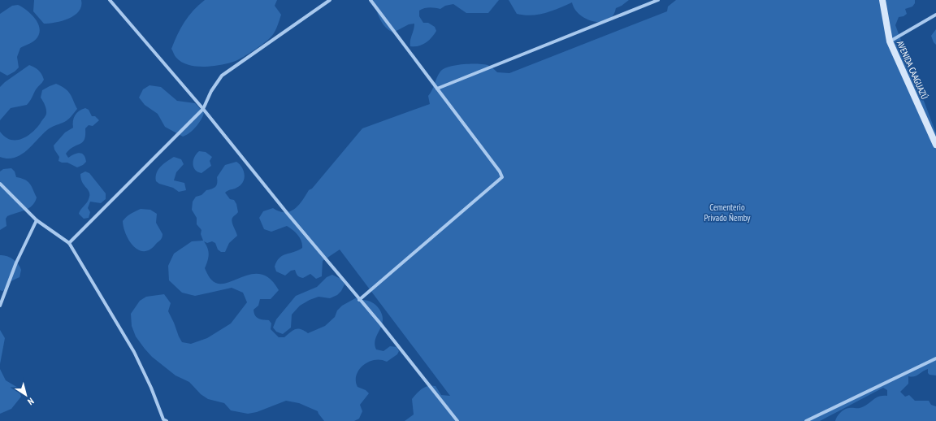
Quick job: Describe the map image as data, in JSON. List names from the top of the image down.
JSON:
{
  "streets": {
    "street": ["AVENIDA CAAGUAZÚ"]
  },
  "parks": ["Cementerio Privado Ñemby"],
  "north": "bottom right"
}
